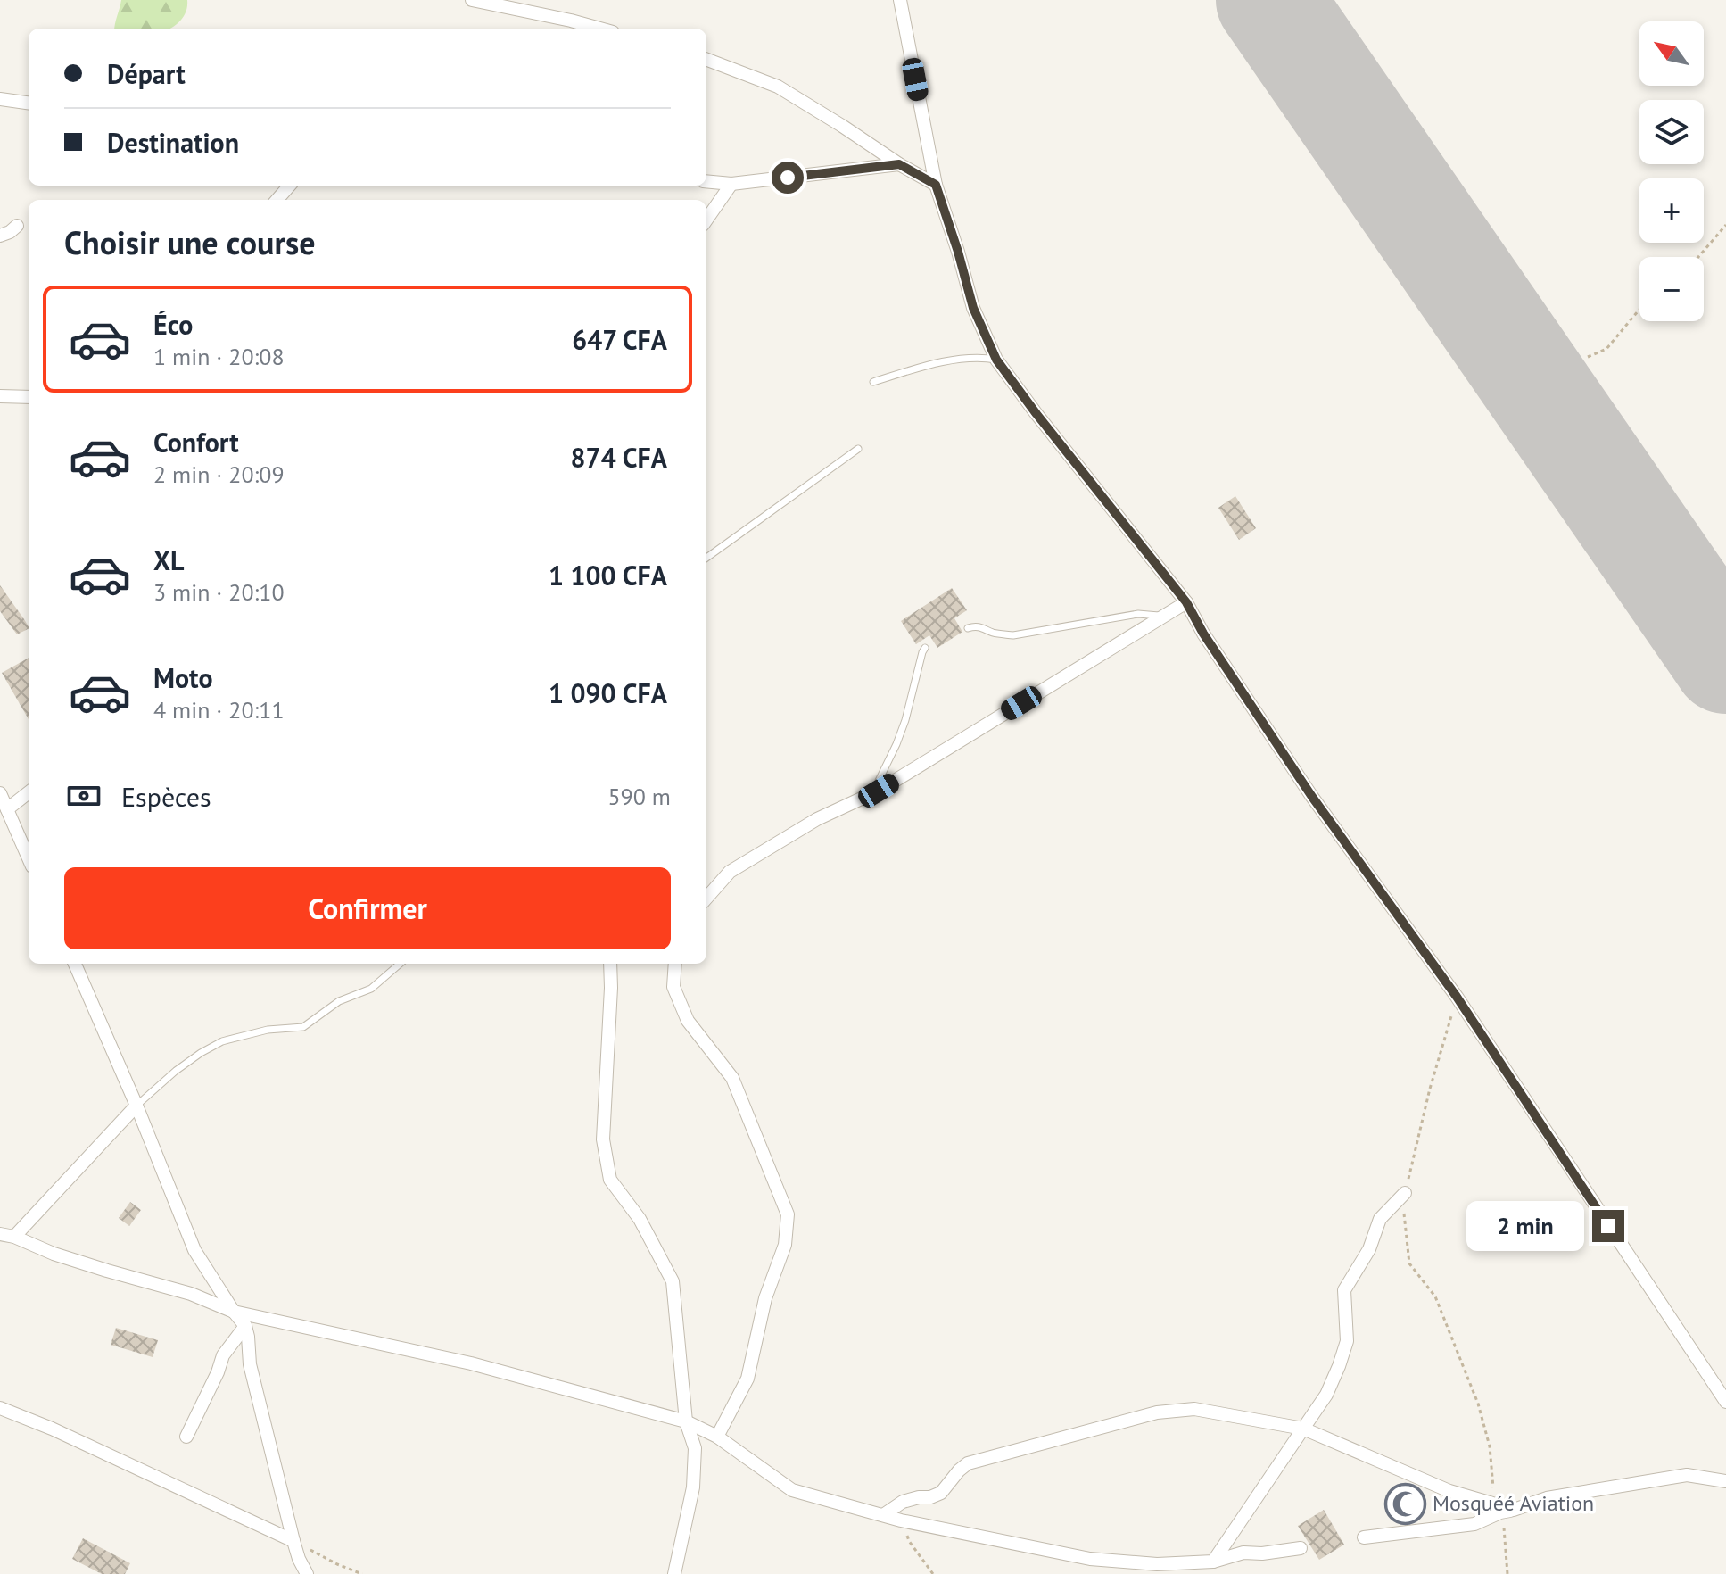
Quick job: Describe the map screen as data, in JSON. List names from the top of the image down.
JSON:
{
  "places": {
    "mosque": ["Mosquéé Aviation"]
  },
  "north": "top left",
  "page": {
    "map_buttons": ["+", "−"],
    "banner": ["Départ", "Destination"],
    "heading": "Choisir une course",
    "list": [
      {
        "name": "Éco",
        "note": "1 min · 20:08",
        "value": "647 CFA"
      },
      {
        "name": "Confort",
        "note": "2 min · 20:09",
        "value": "874 CFA"
      },
      {
        "name": "XL",
        "note": "3 min · 20:10",
        "value": "1 100 CFA"
      },
      {
        "name": "Moto",
        "note": "4 min · 20:11",
        "value": "1 090 CFA"
      }
    ],
    "pay": ["Espèces", "590 m"],
    "buttons": "Confirmer",
    "bubble": "2 min"
  }
}
